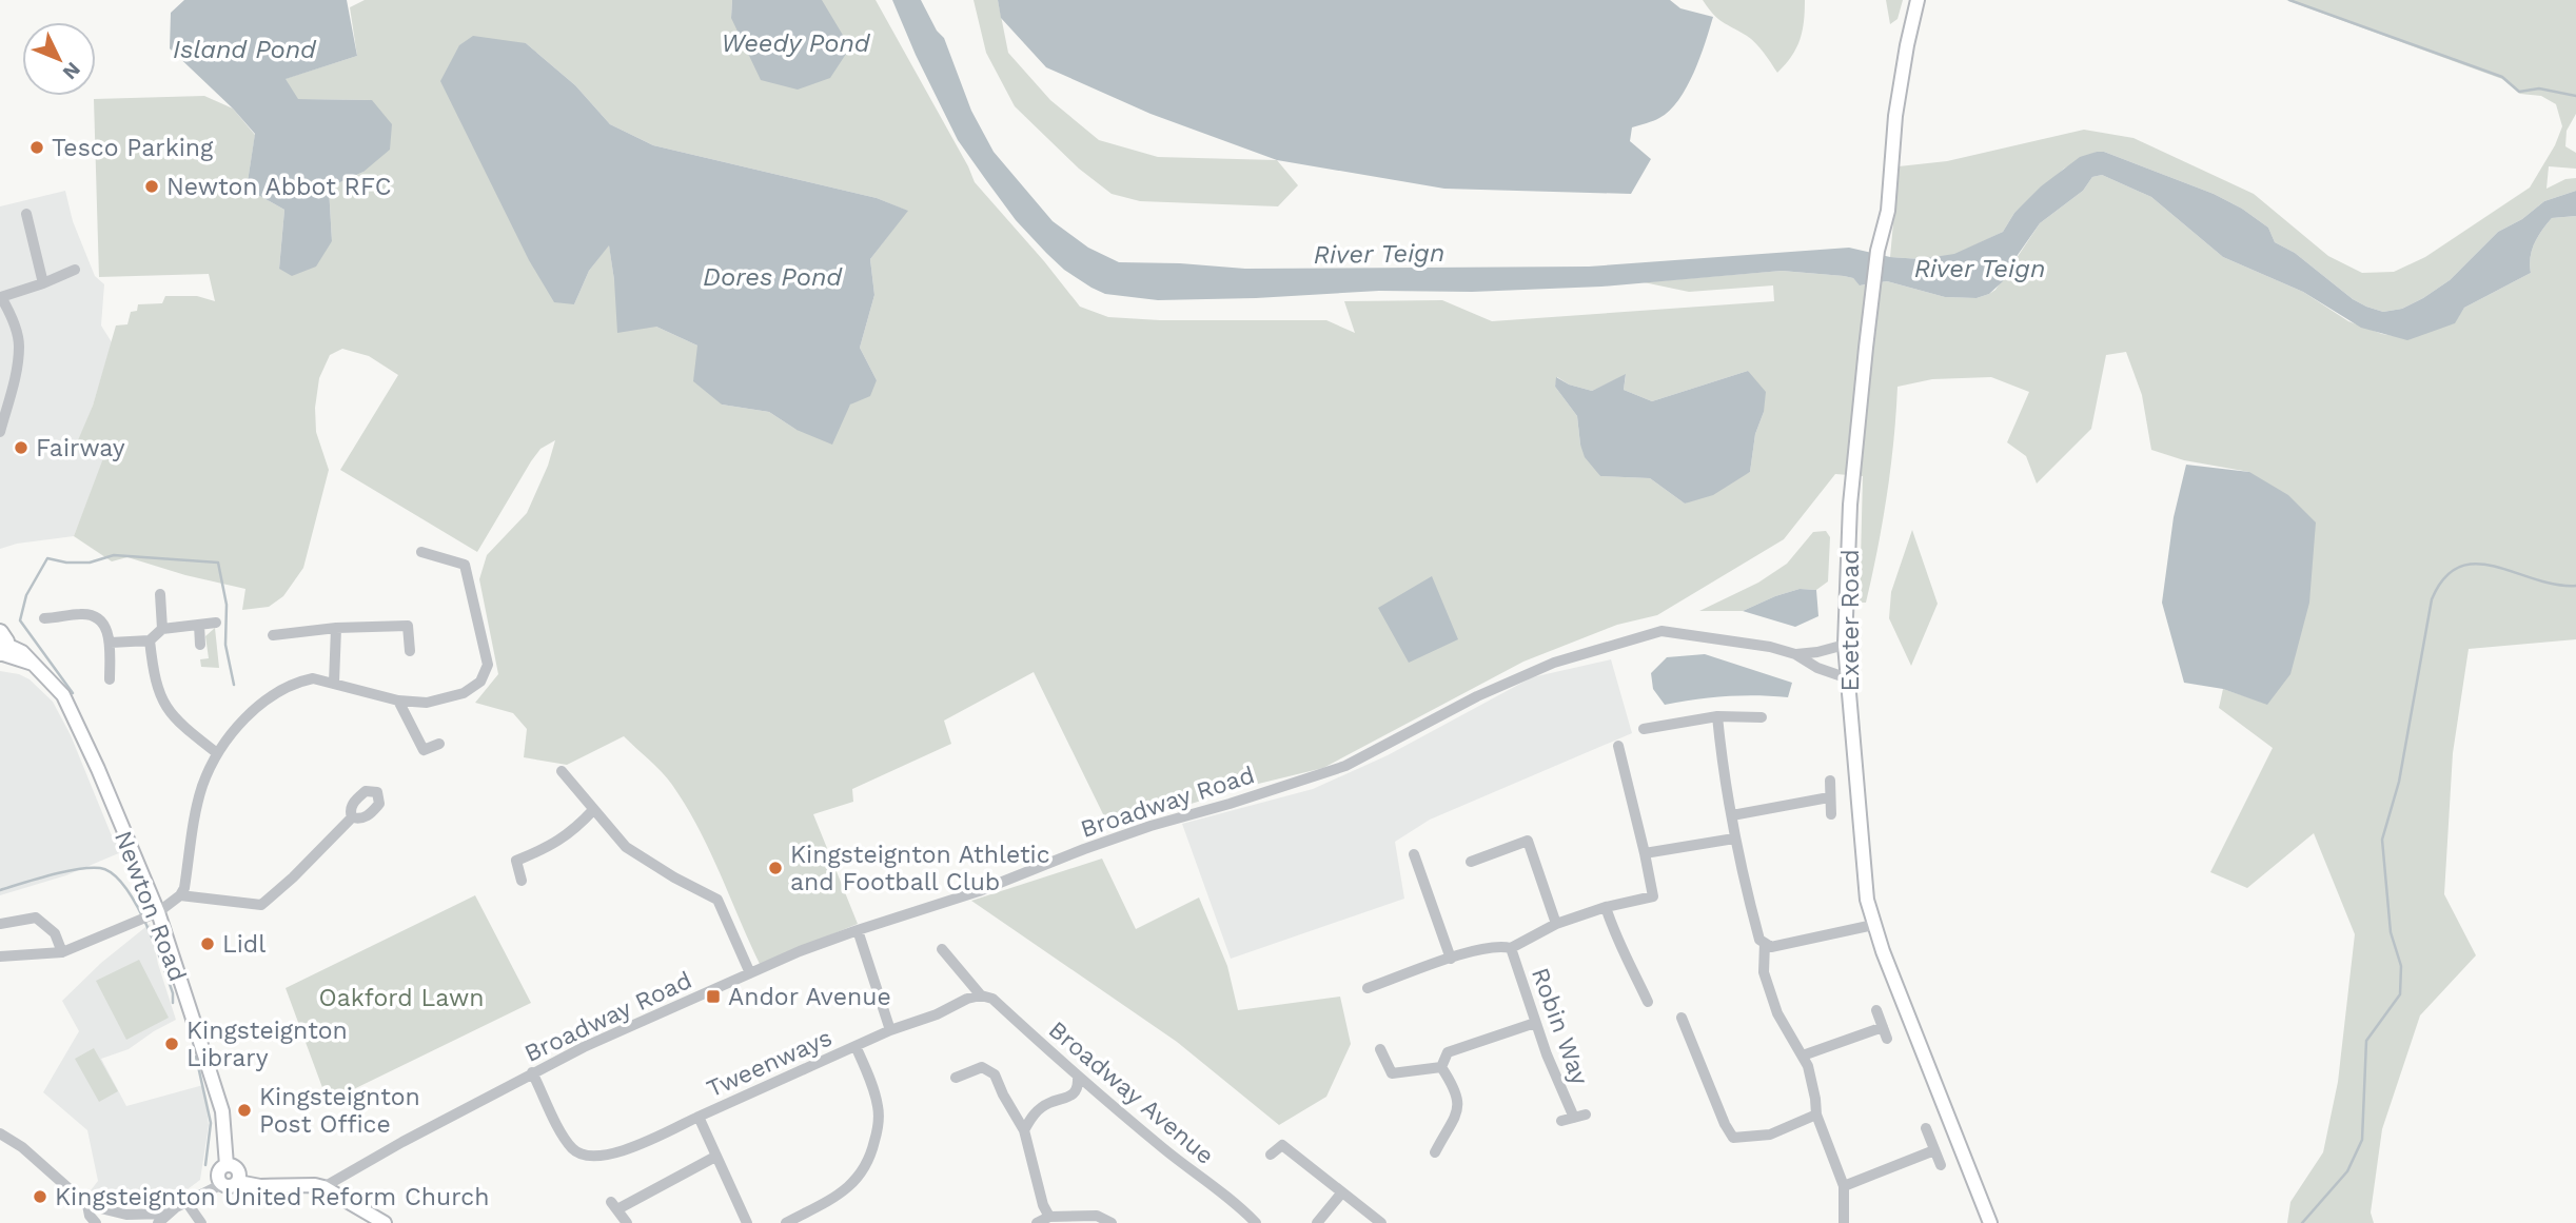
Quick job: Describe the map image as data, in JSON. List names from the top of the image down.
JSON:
{
  "streets": {
    "street": [
      "Exeter Road",
      "Broadway Road",
      "Newton Road",
      "Robin Way",
      "Tweenways",
      "Broadway Avenue"
    ]
  },
  "crossings": [
    ["Exeter Road", "Broadway Road"],
    ["Broadway Road", "Tweenways"]
  ],
  "water": [
    "Weedy Pond",
    "Island Pond",
    "River Teign",
    "Dores Pond"
  ],
  "parks": ["Oakford Lawn"],
  "places": {
    "other": [
      "Tesco Parking",
      "Newton Abbot RFC",
      "Fairway",
      "Kingsteignton Athletic and Football Club",
      "Lidl",
      "Kingsteignton Library",
      "Kingsteignton Post Office",
      "Kingsteignton United Reform Church"
    ],
    "transit": ["Andor Avenue"]
  },
  "north": "bottom right"
}
